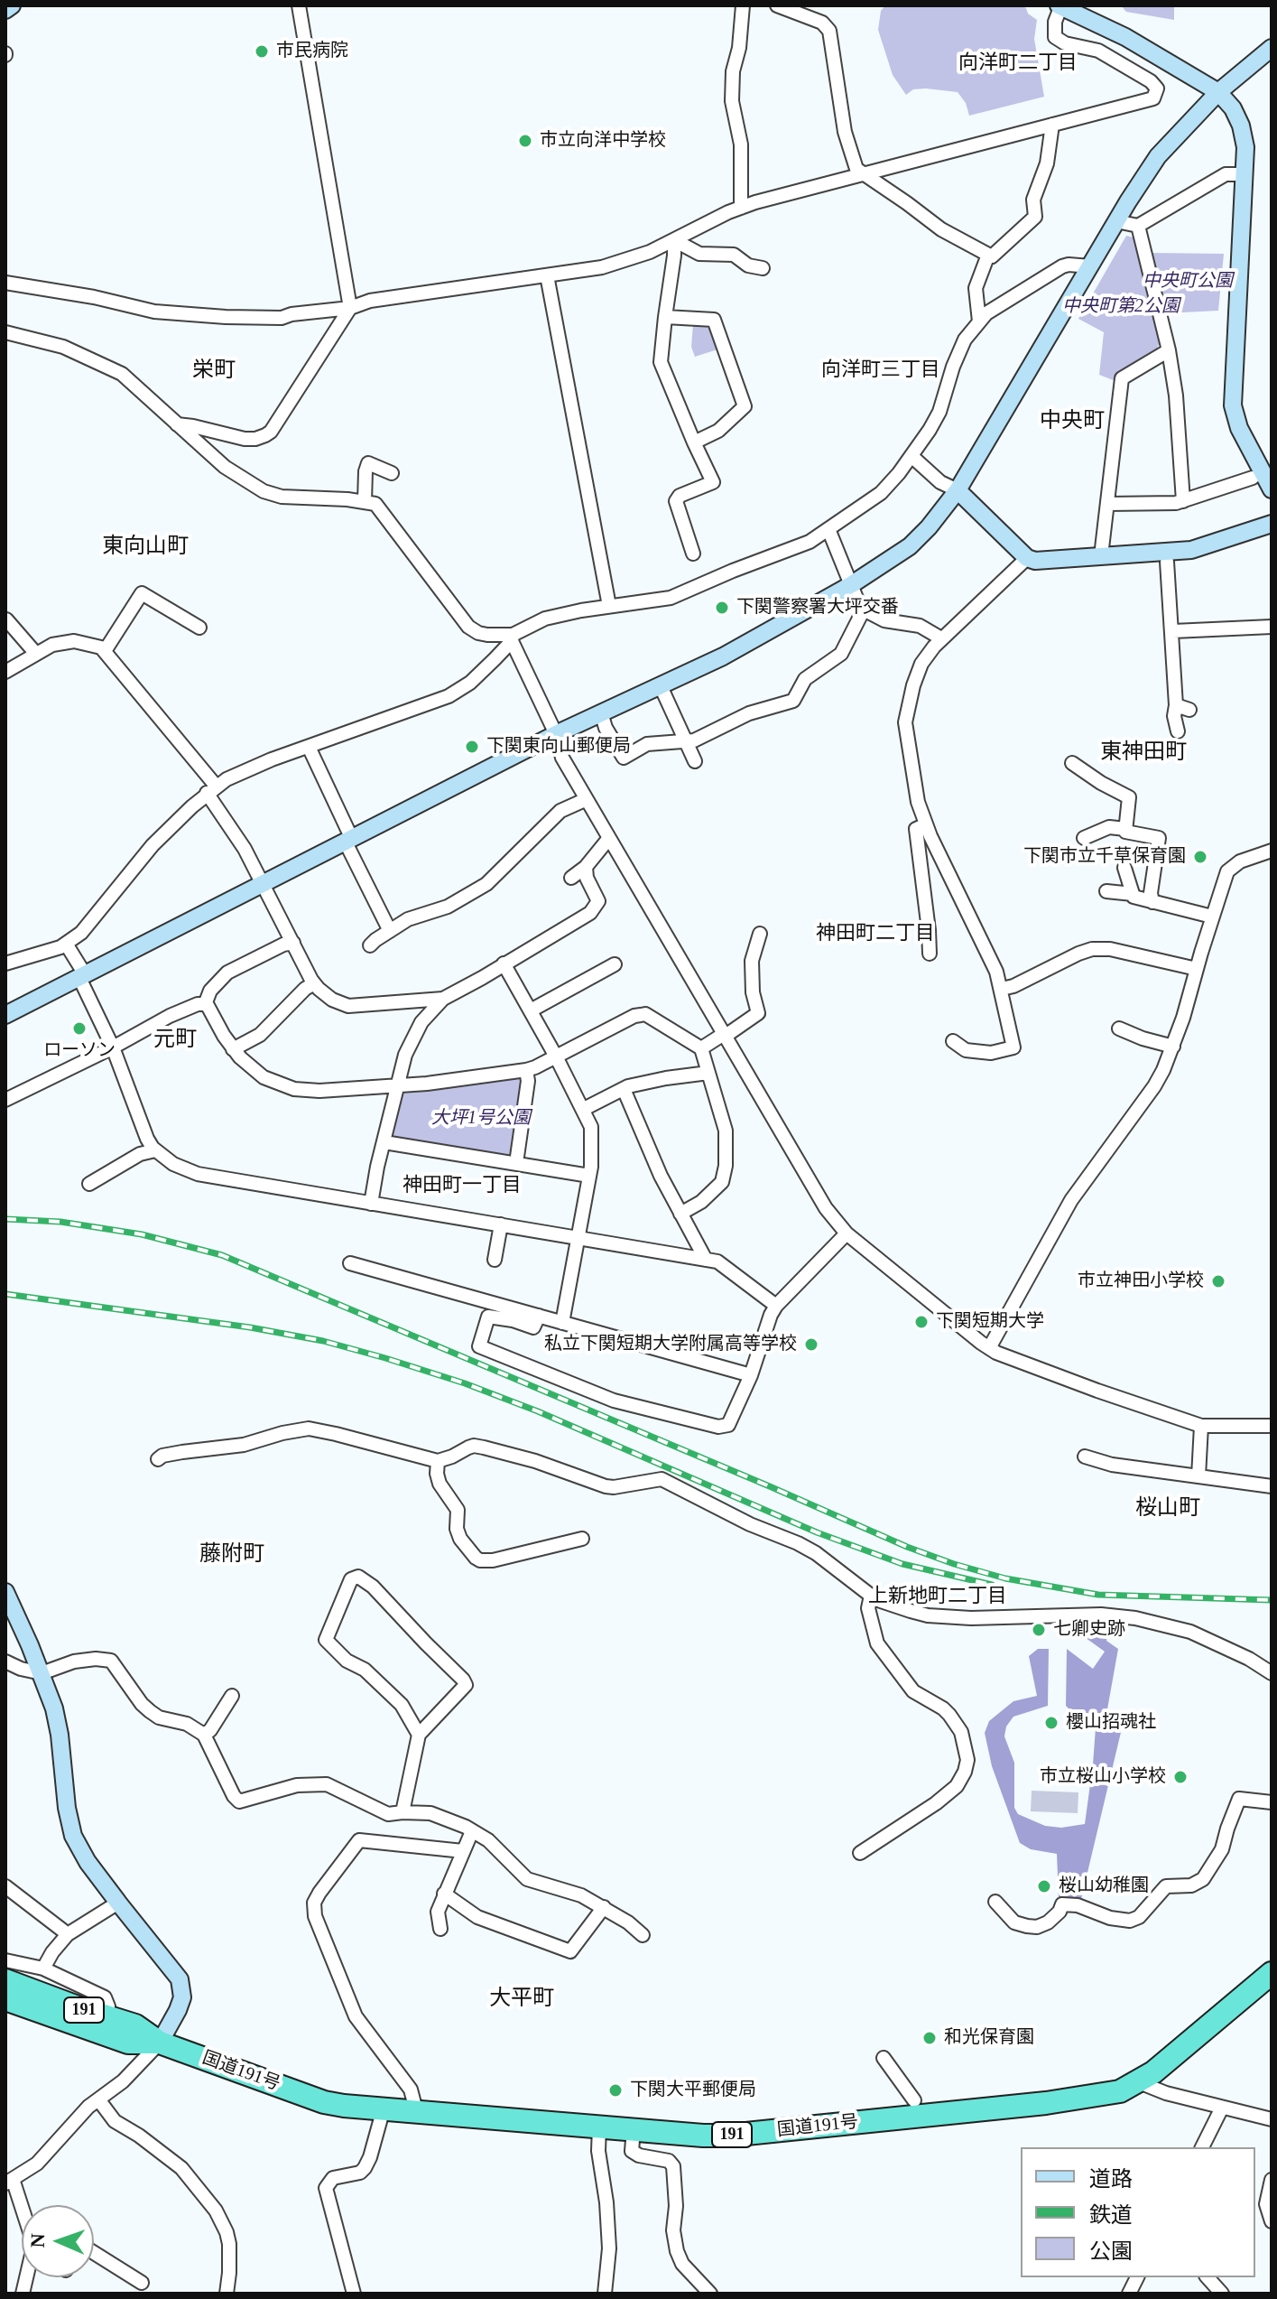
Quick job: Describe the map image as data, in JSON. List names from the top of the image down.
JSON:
{
  "streets": {
    "highway": ["191", "国道191号"]
  },
  "districts": [
    "向洋町二丁目",
    "向洋町三丁目",
    "栄町",
    "中央町",
    "東向山町",
    "東神田町",
    "神田町二丁目",
    "元町",
    "神田町一丁目",
    "桜山町",
    "藤附町",
    "上新地町二丁目",
    "大平町"
  ],
  "parks": ["中央町公園", "中央町第2公園", "大坪1号公園"],
  "places": [
    "市民病院",
    "市立向洋中学校",
    "下関警察署大坪交番",
    "下関東向山郵便局",
    "下関市立千草保育園",
    "ローソン",
    "市立神田小学校",
    "下関短期大学",
    "私立下関短期大学附属高等学校",
    "七卿史跡",
    "櫻山招魂社",
    "市立桜山小学校",
    "桜山幼稚園",
    "和光保育園",
    "下関大平郵便局"
  ],
  "legend": ["道路", "鉄道", "公園"],
  "north": "left"
}
